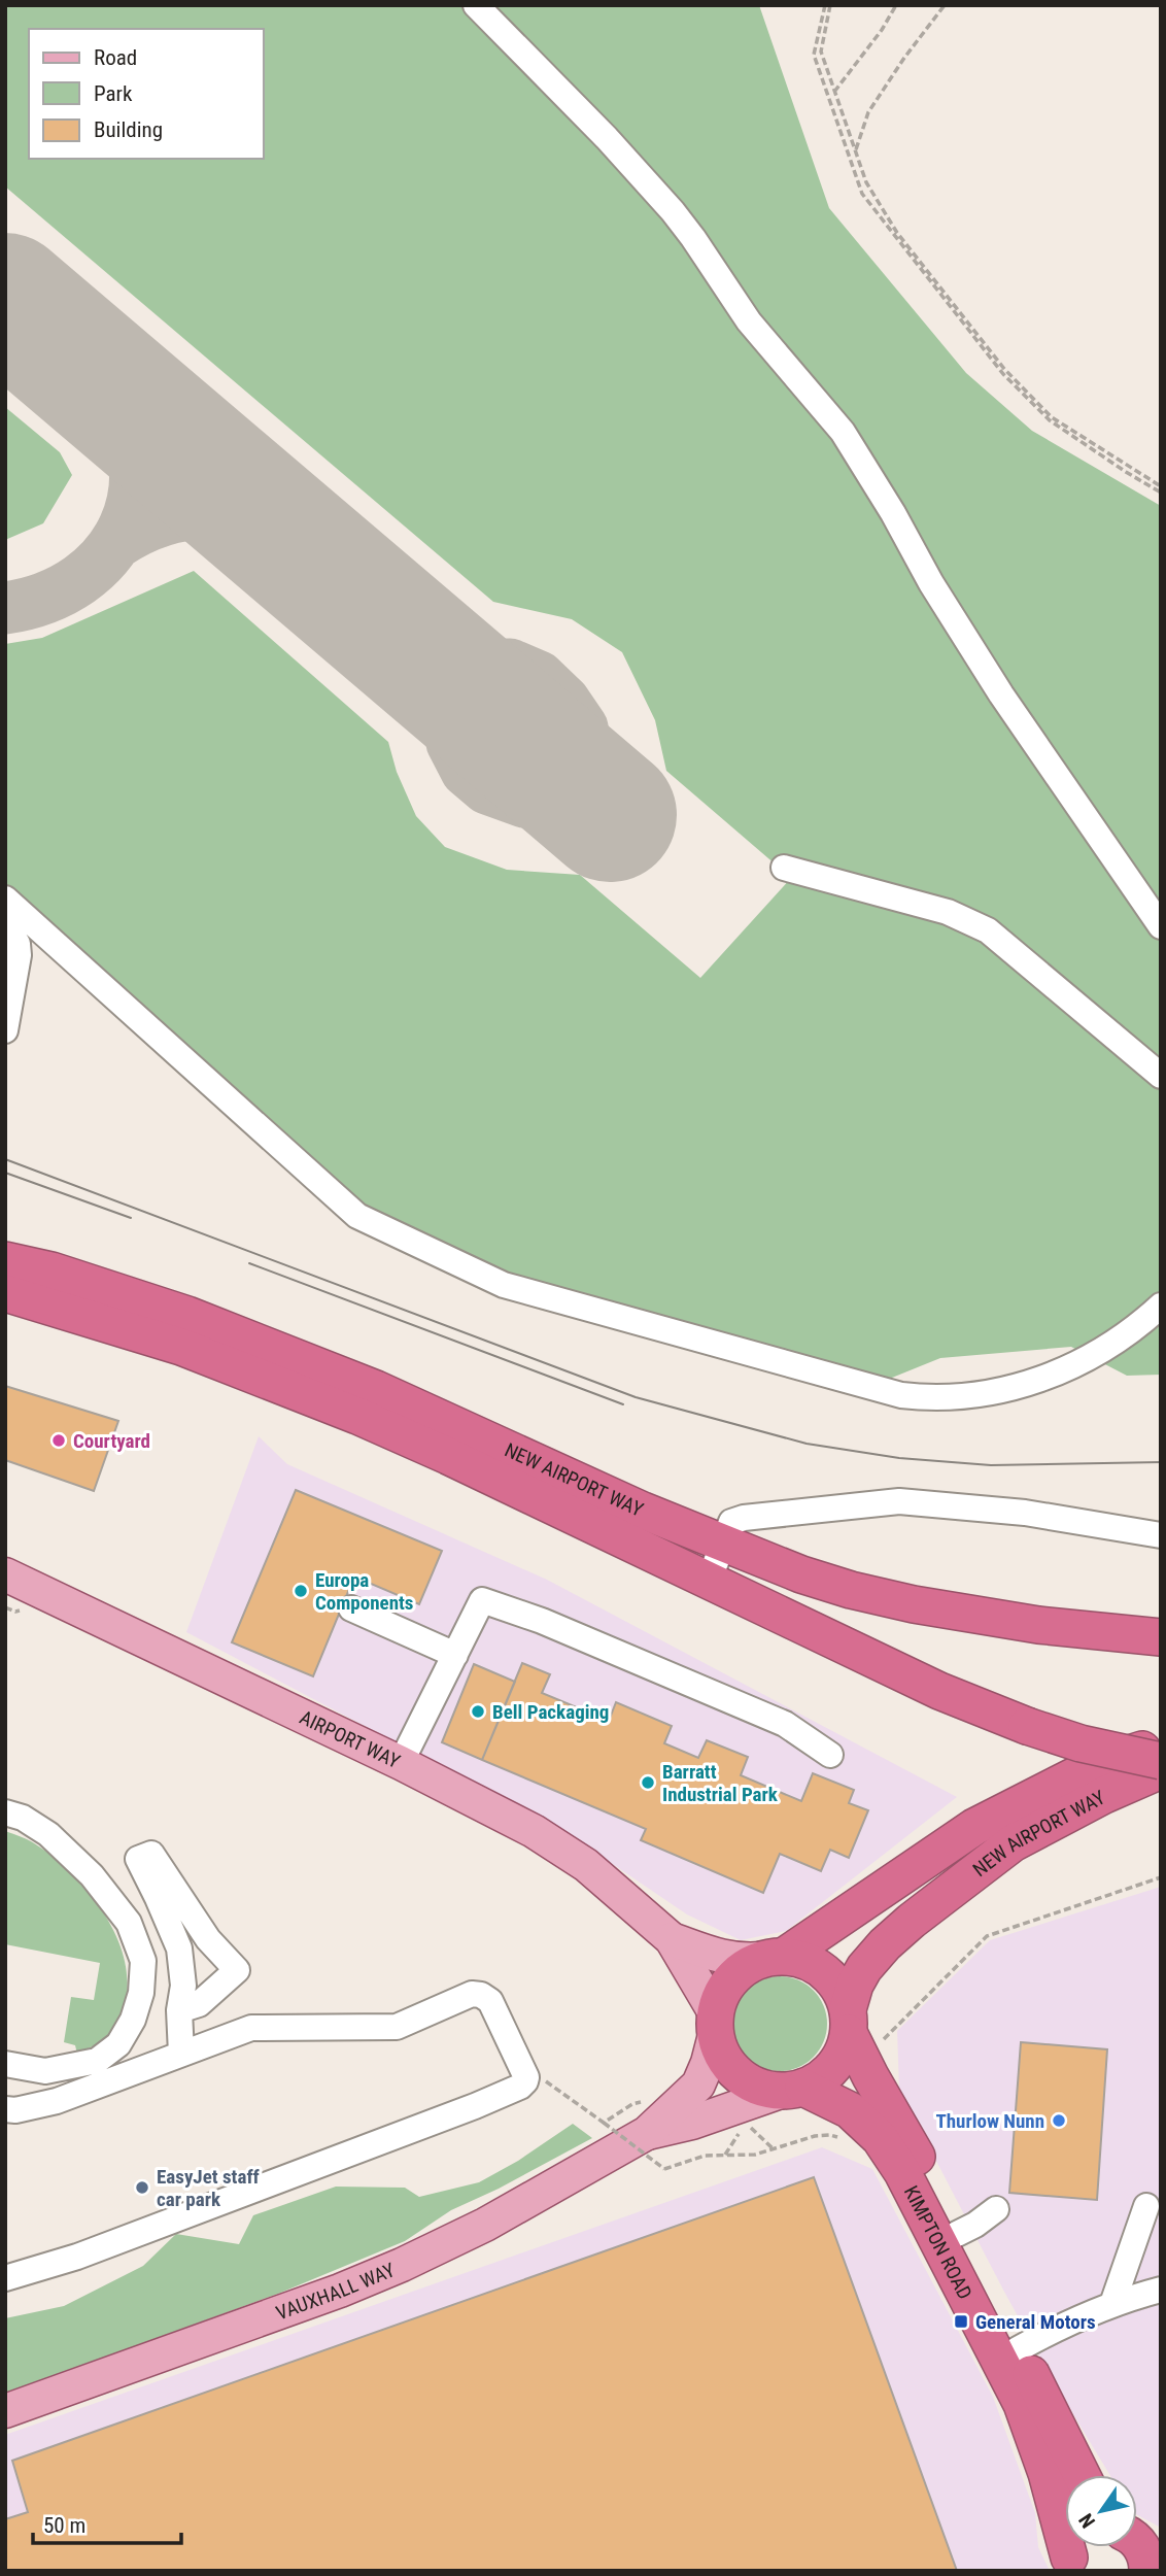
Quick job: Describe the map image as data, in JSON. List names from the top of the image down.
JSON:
{
  "streets": {
    "highway": ["NEW AIRPORT WAY", "KIMPTON ROAD"],
    "main road": ["AIRPORT WAY", "VAUXHALL WAY"]
  },
  "crossings": [
    ["NEW AIRPORT WAY", "AIRPORT WAY"],
    ["NEW AIRPORT WAY", "KIMPTON ROAD"],
    ["NEW AIRPORT WAY", "VAUXHALL WAY"],
    ["AIRPORT WAY", "KIMPTON ROAD"],
    ["AIRPORT WAY", "VAUXHALL WAY"],
    ["KIMPTON ROAD", "VAUXHALL WAY"]
  ],
  "places": {
    "other": [
      "Courtyard",
      "Europa Components",
      "Bell Packaging",
      "Barratt Industrial Park",
      "Thurlow Nunn",
      "EasyJet staff car park"
    ],
    "transit": ["General Motors"]
  },
  "legend": ["Road", "Park", "Building"],
  "scale_bar": "50 m",
  "north": "bottom left"
}
